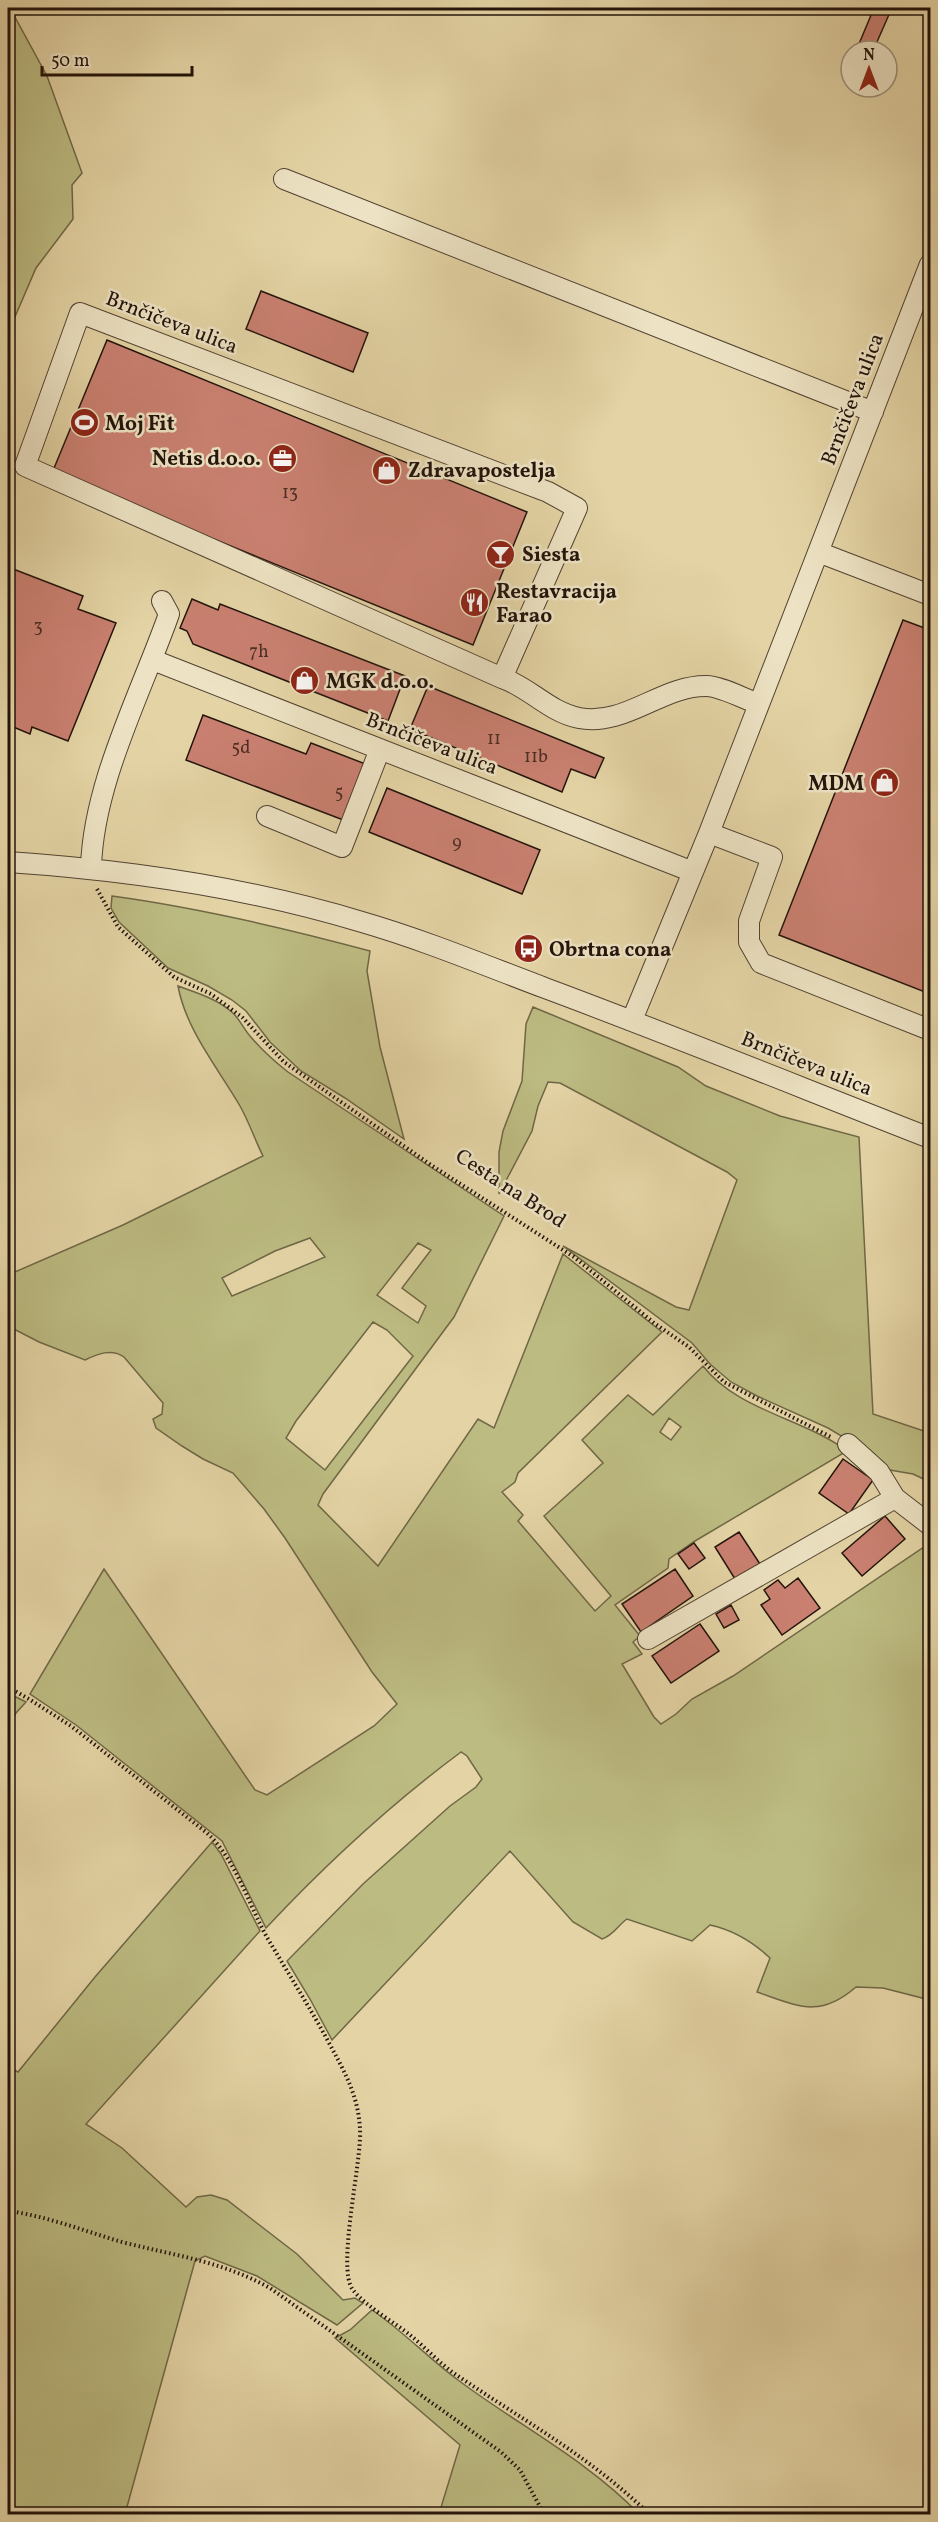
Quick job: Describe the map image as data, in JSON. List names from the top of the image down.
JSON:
{
  "streets": {
    "street": ["Brnčičeva ulica"],
    "path": ["Cesta na Brod"]
  },
  "crossings": [
    ["Brnčičeva ulica", "Cesta na Brod"]
  ],
  "places": {
    "sports": ["Moj Fit"],
    "office": ["Netis d.o.o."],
    "shop": ["Zdravapostelja", "MGK d.o.o.", "MDM"],
    "bar": ["Siesta"],
    "restaurant": ["Restavracija Farao"],
    "bus stop": ["Obrtna cona"]
  },
  "house_numbers": [
    "13",
    "3",
    "7h",
    "11",
    "5d",
    "11b",
    "5",
    "9"
  ],
  "scale_bar": "50 m",
  "north": "top"
}
